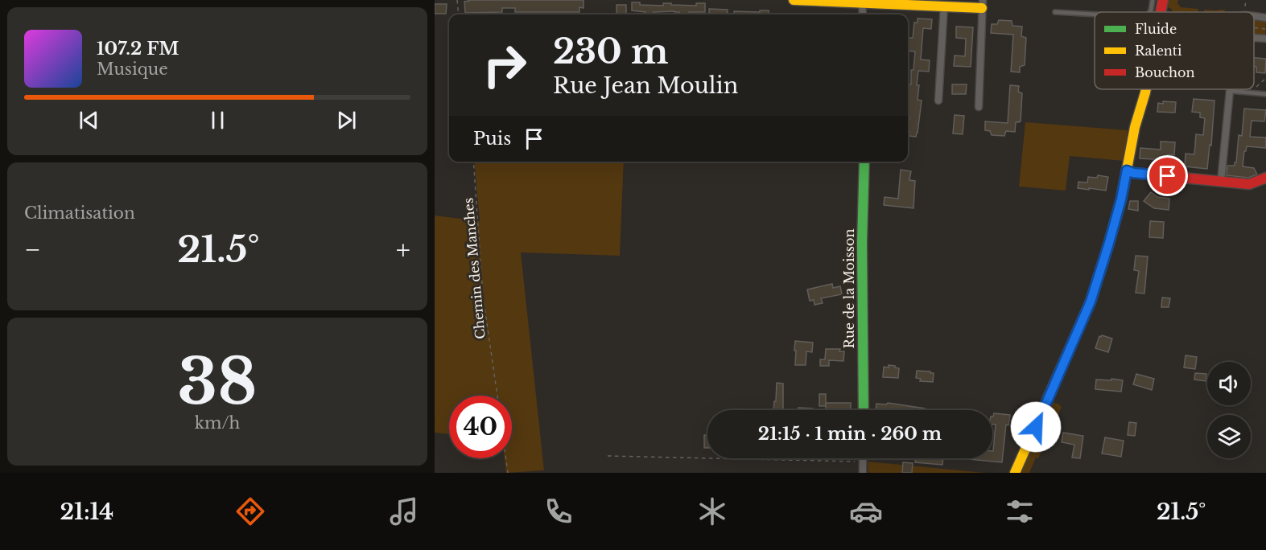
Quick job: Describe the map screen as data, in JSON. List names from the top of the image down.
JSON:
{
  "streets": {
    "street": ["Rue de la Moisson"],
    "path": ["Chemin des Manches"]
  },
  "legend": ["Fluide", "Ralenti", "Bouchon"],
  "page": {
    "turn": ["230 m", "Rue Jean Moulin"],
    "song": ["107.2 FM", "Musique"],
    "then": "Puis",
    "tile": [
      "Climatisation",
      ["38", "km/h"]
    ],
    "heat": ["−", "21.5°", "+"],
    "limit": "40",
    "trip": "21:15 · 1 min · 260 m",
    "tabs": ["21:14", "21.5°"]
  }
}
